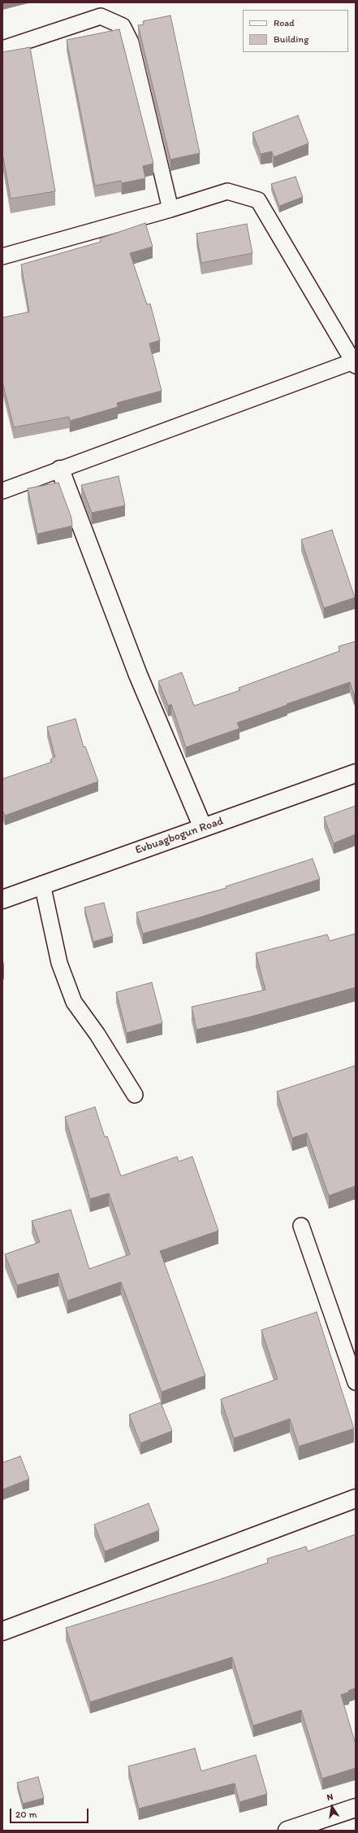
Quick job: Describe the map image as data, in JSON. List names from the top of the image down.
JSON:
{
  "streets": {
    "street": ["Evbuagbogun Road"]
  },
  "legend": ["Road", "Building"],
  "scale_bar": "20 m",
  "north": "top"
}
